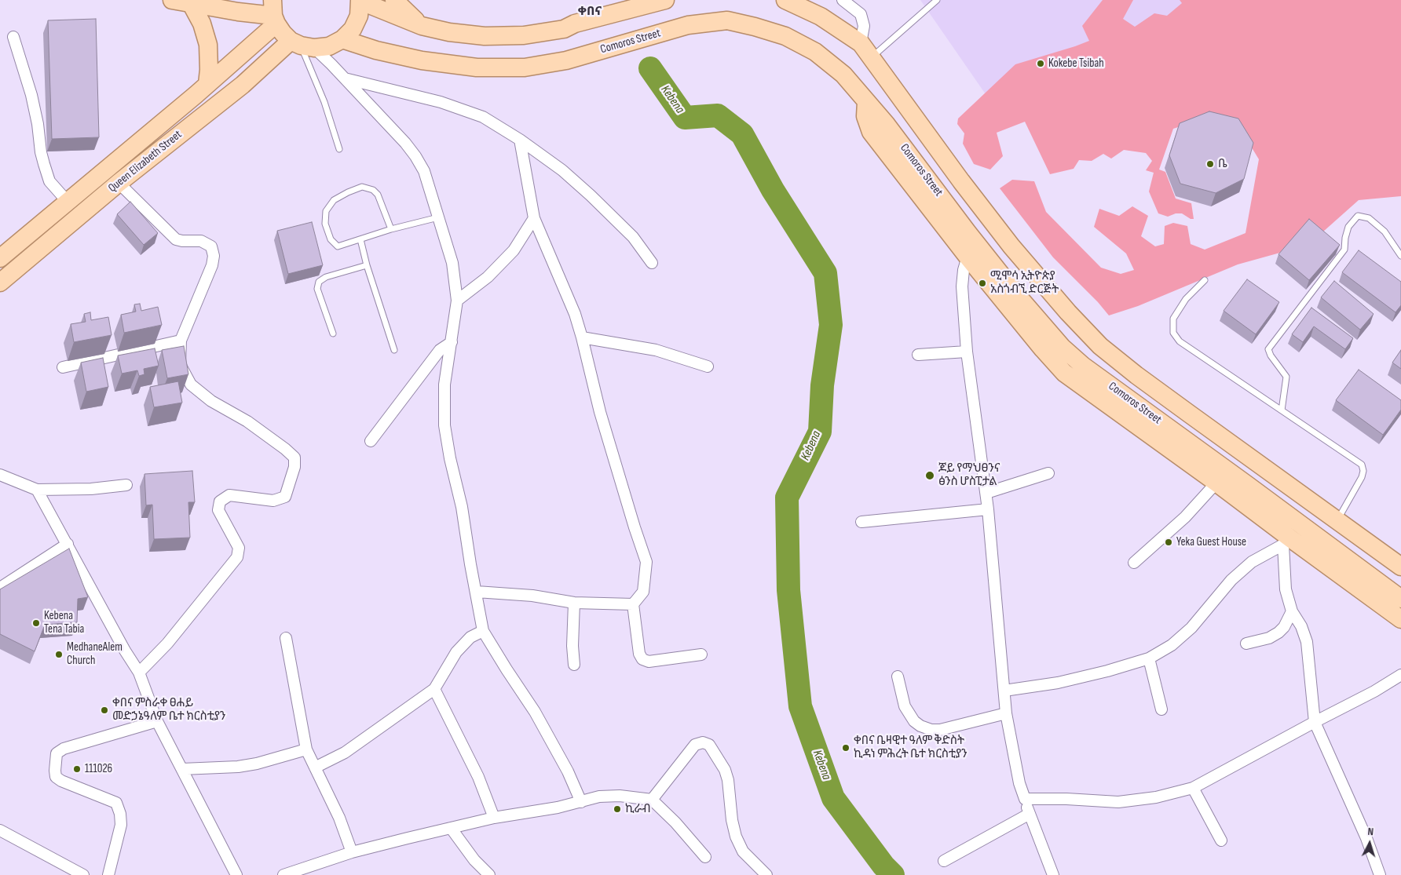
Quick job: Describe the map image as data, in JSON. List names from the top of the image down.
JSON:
{
  "streets": {
    "main road": ["Comoros Street", "Queen Elizabeth Street"]
  },
  "districts": ["ቀበና"],
  "water": ["Kebena"],
  "places": [
    "Kokebe Tsibah",
    "ቤ",
    "ሚሞሳ ኢትዮጵያ አስጎብኚ ድርጅት",
    "ጆይ የማህፀንና ፅንስ ሆስፒታል",
    "Yeka Guest House",
    "Kebena Tena Tabia",
    "MedhaneAlem Church",
    "ቀበና ምስራቀ ፀሐይ መድኃኔዓለም ቤተ ክርስቲያን",
    "ቀበና ቤዛዊተ ዓለም ቅድስት ኪዳነ ምሕረት ቤተ ክርስቲያን",
    "111026",
    "ኪራብ"
  ],
  "north": "top"
}
